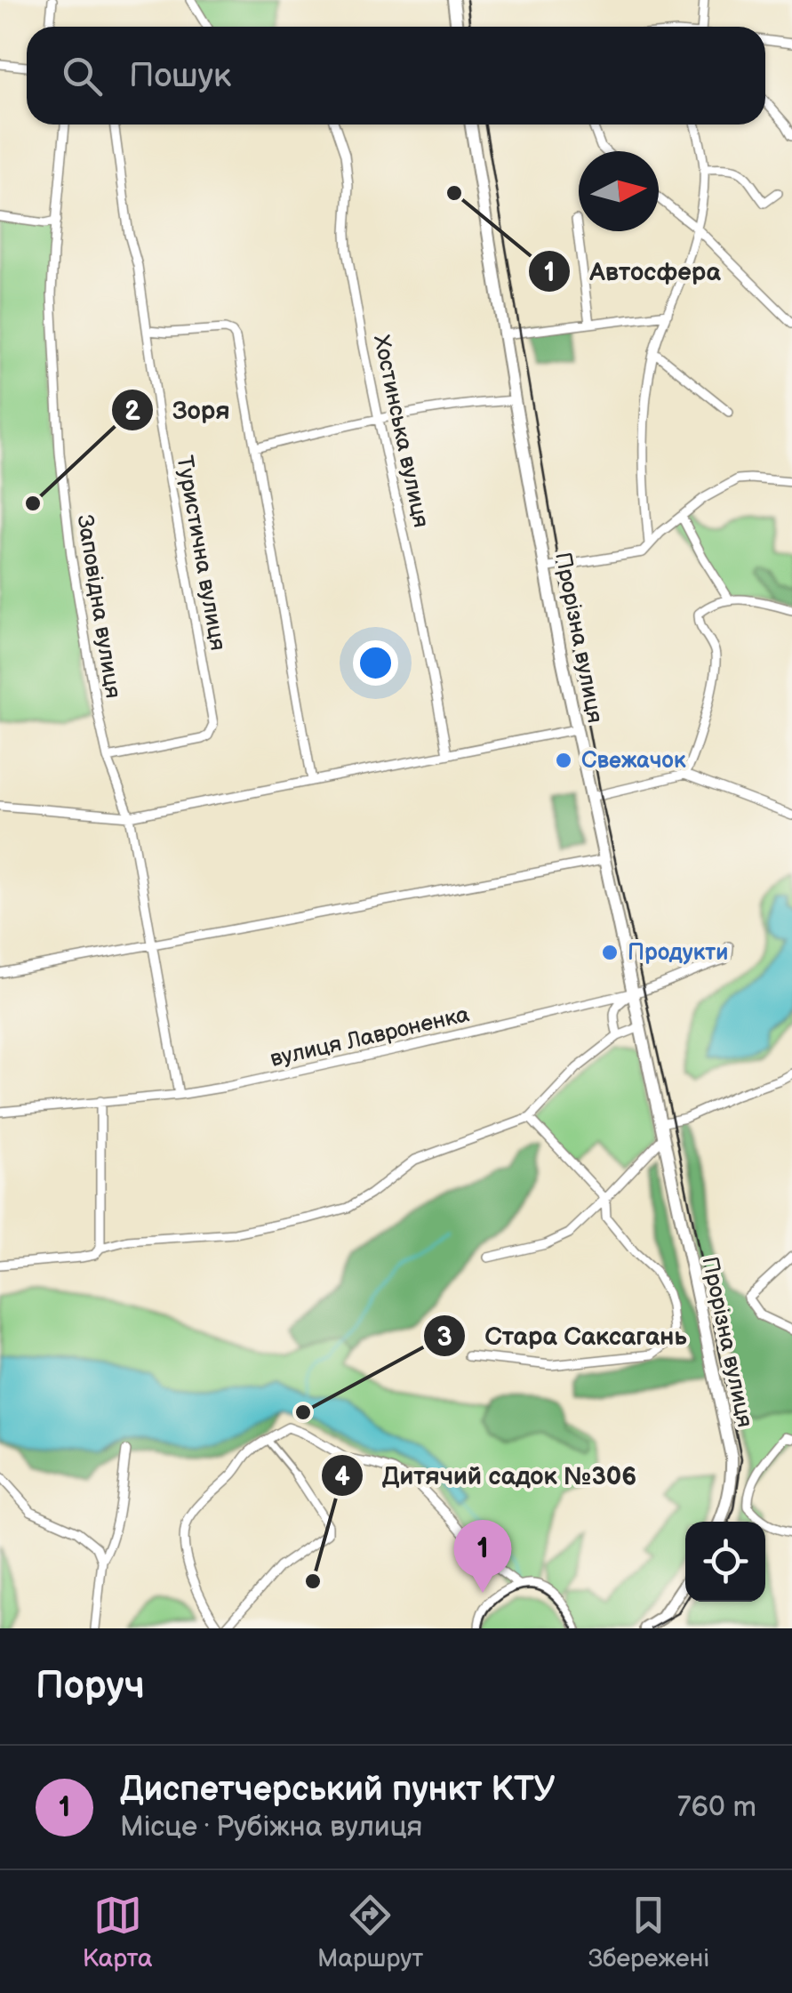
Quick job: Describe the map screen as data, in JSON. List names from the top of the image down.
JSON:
{
  "streets": {
    "main road": ["Прорізна вулиця"],
    "street": [
      "Хостинська вулиця",
      "Туристична вулиця",
      "Заповідна вулиця",
      "вулиця Лавроненка"
    ]
  },
  "crossings": [
    ["Туристична вулиця", "Заповідна вулиця"],
    ["Заповідна вулиця", "вулиця Лавроненка"],
    ["Прорізна вулиця", "вулиця Лавроненка"]
  ],
  "places": [
    "Автосфера",
    "Зоря",
    "Свежачок",
    "Продукти",
    "Стара Саксагань",
    "Дитячий садок №306"
  ],
  "north": "right",
  "page": {
    "search": "Пошук",
    "pins": "1",
    "heading": "Поруч",
    "list": [
      {
        "mark": "1",
        "name": "Диспетчерський пункт КТУ",
        "note": "Місце · Рубіжна вулиця",
        "value": "760 m"
      }
    ],
    "nav": ["Карта", "Маршрут", "Збережені"]
  }
}
